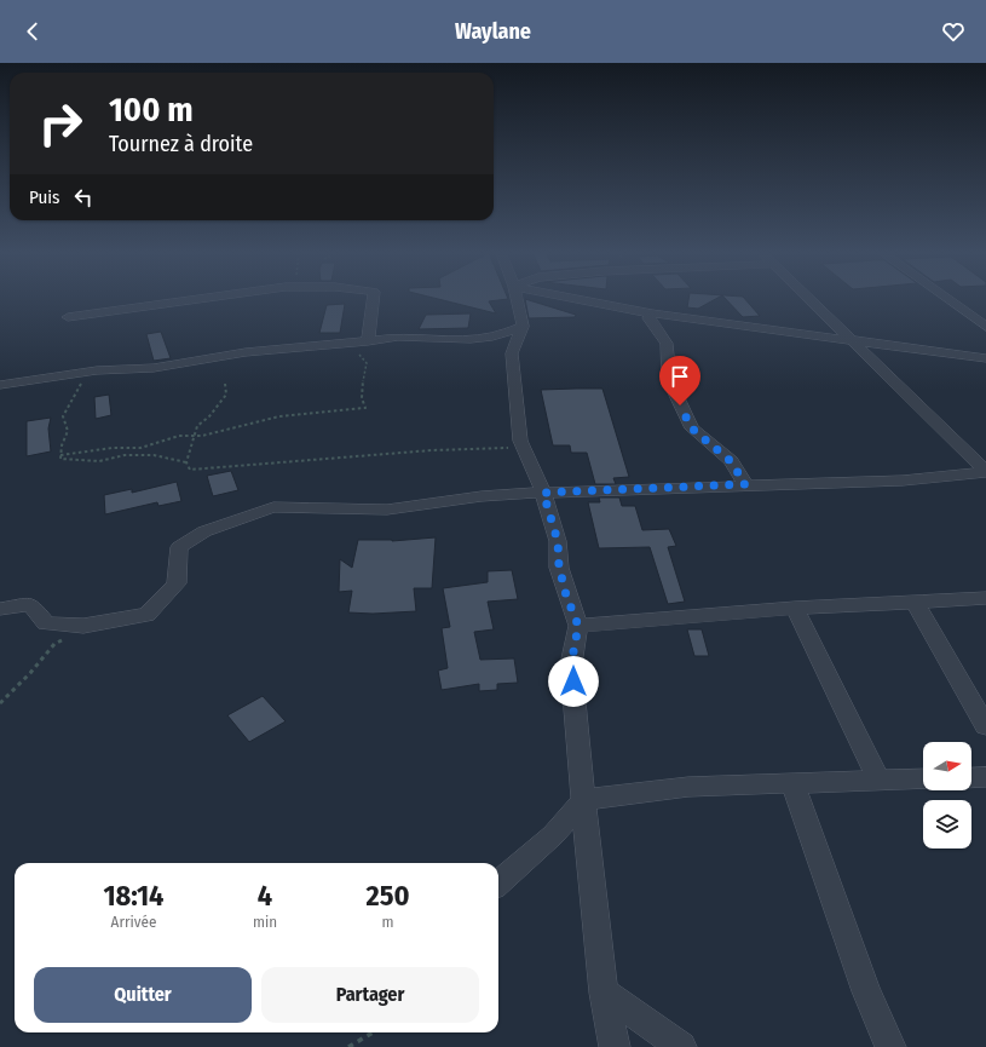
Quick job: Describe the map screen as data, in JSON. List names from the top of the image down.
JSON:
{
  "north": "right",
  "page": {
    "header": "Waylane",
    "turn": ["100 m", "Tournez à droite"],
    "then": "Puis",
    "eta": [
      "18:14",
      "Arrivée",
      "4",
      "min",
      "250",
      "m"
    ],
    "buttons": ["Quitter", "Partager"]
  }
}
